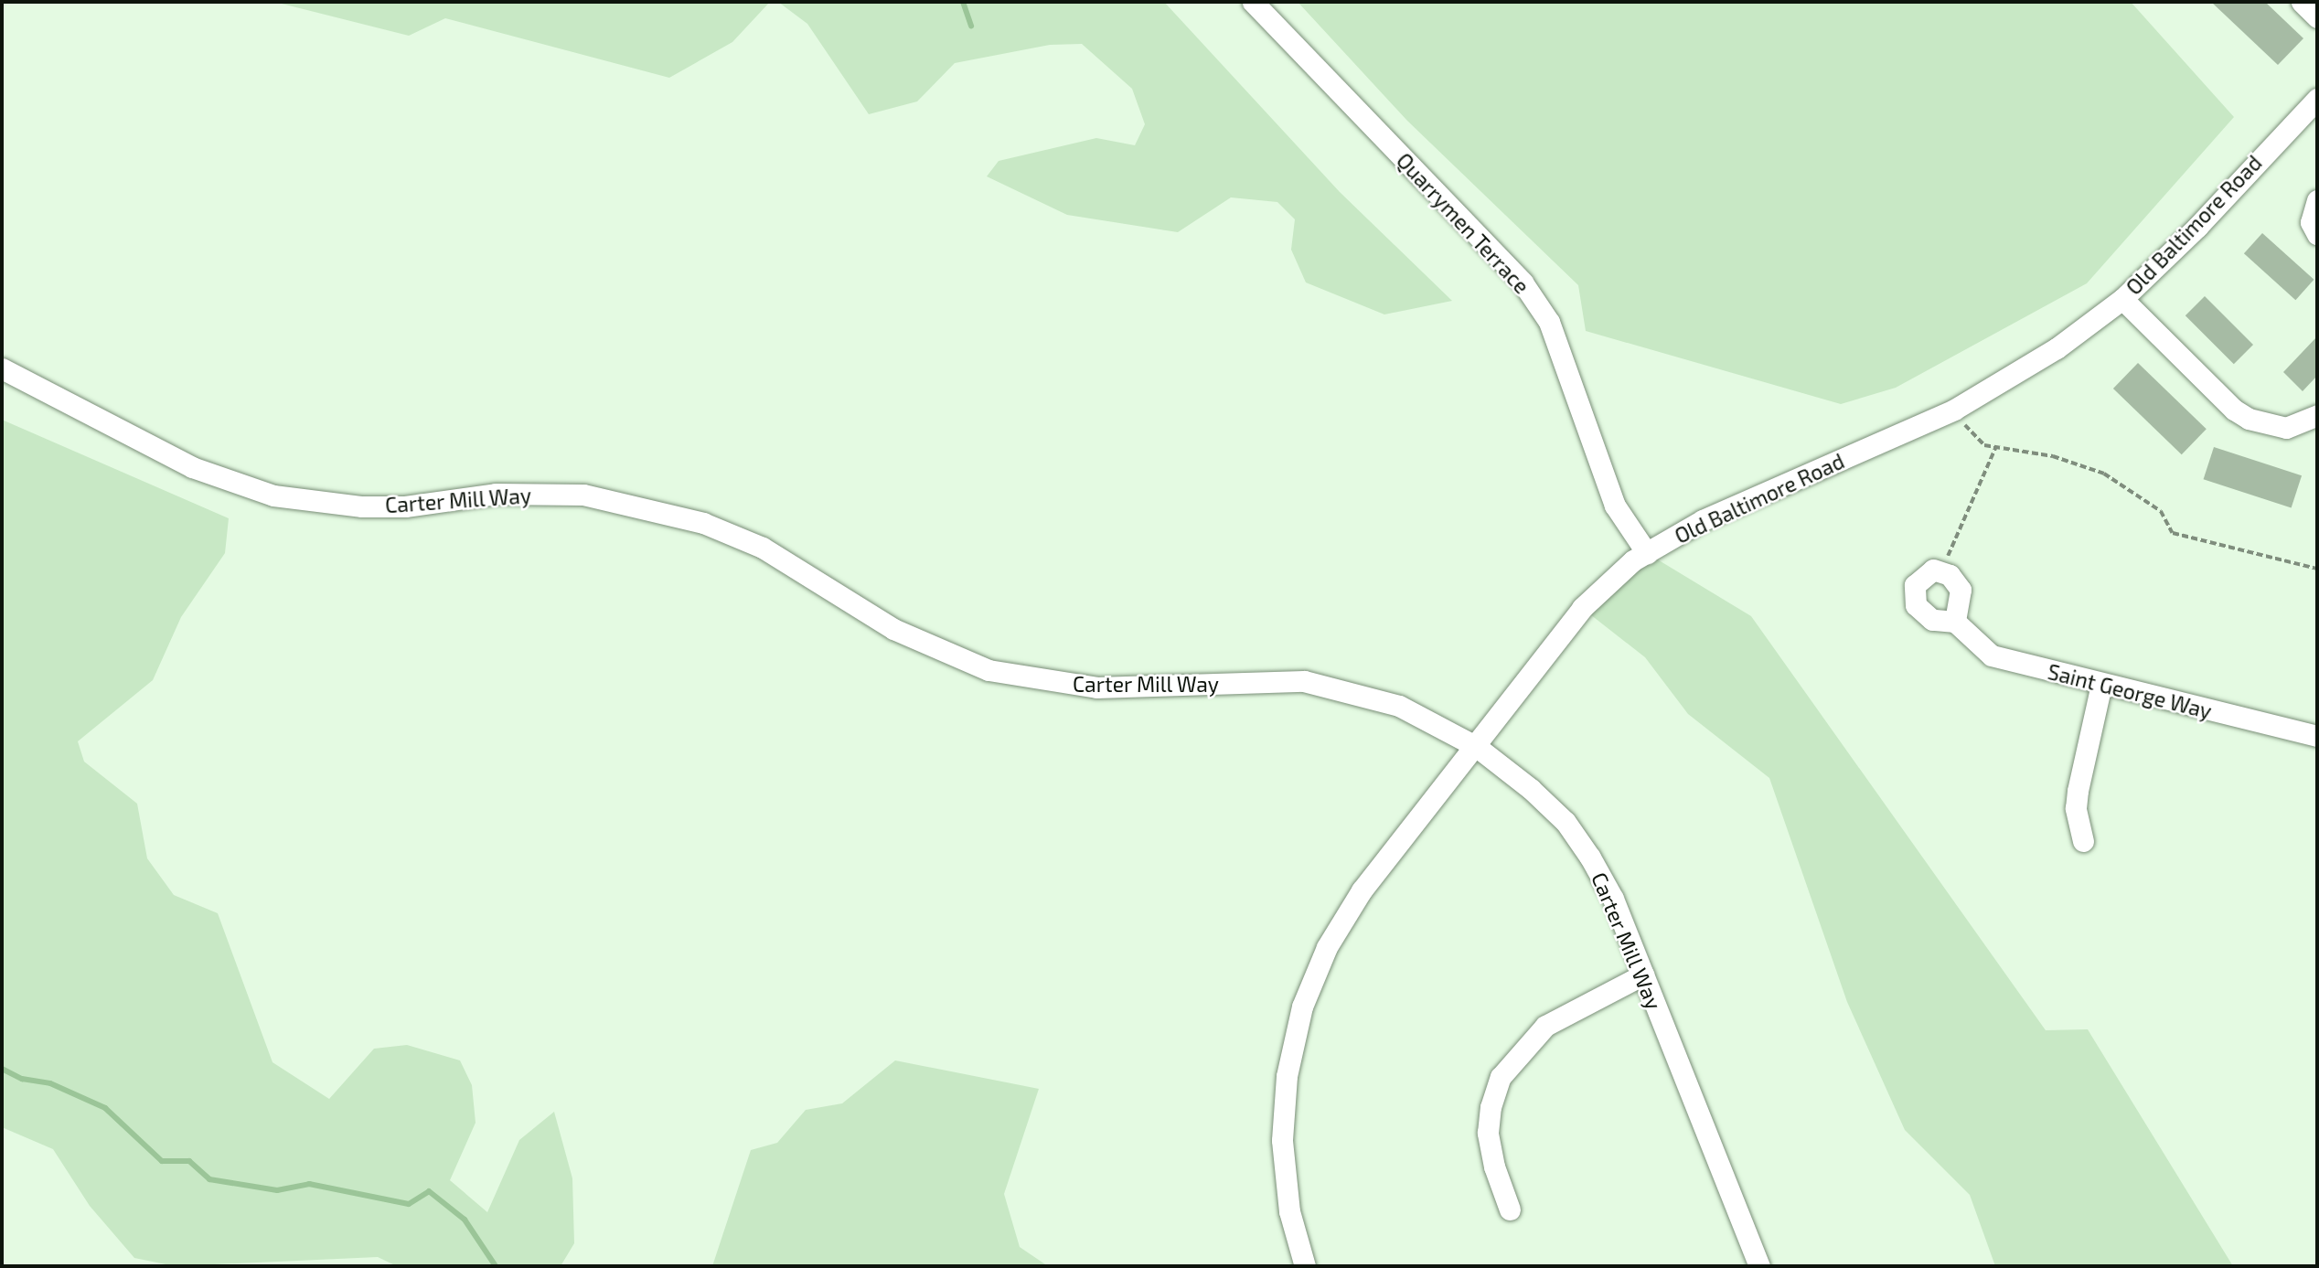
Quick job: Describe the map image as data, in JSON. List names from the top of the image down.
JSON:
{
  "streets": {
    "street": [
      "Quarrymen Terrace",
      "Old Baltimore Road",
      "Carter Mill Way",
      "Saint George Way"
    ]
  },
  "crossings": [
    ["Quarrymen Terrace", "Old Baltimore Road"],
    ["Old Baltimore Road", "Carter Mill Way"]
  ]
}
